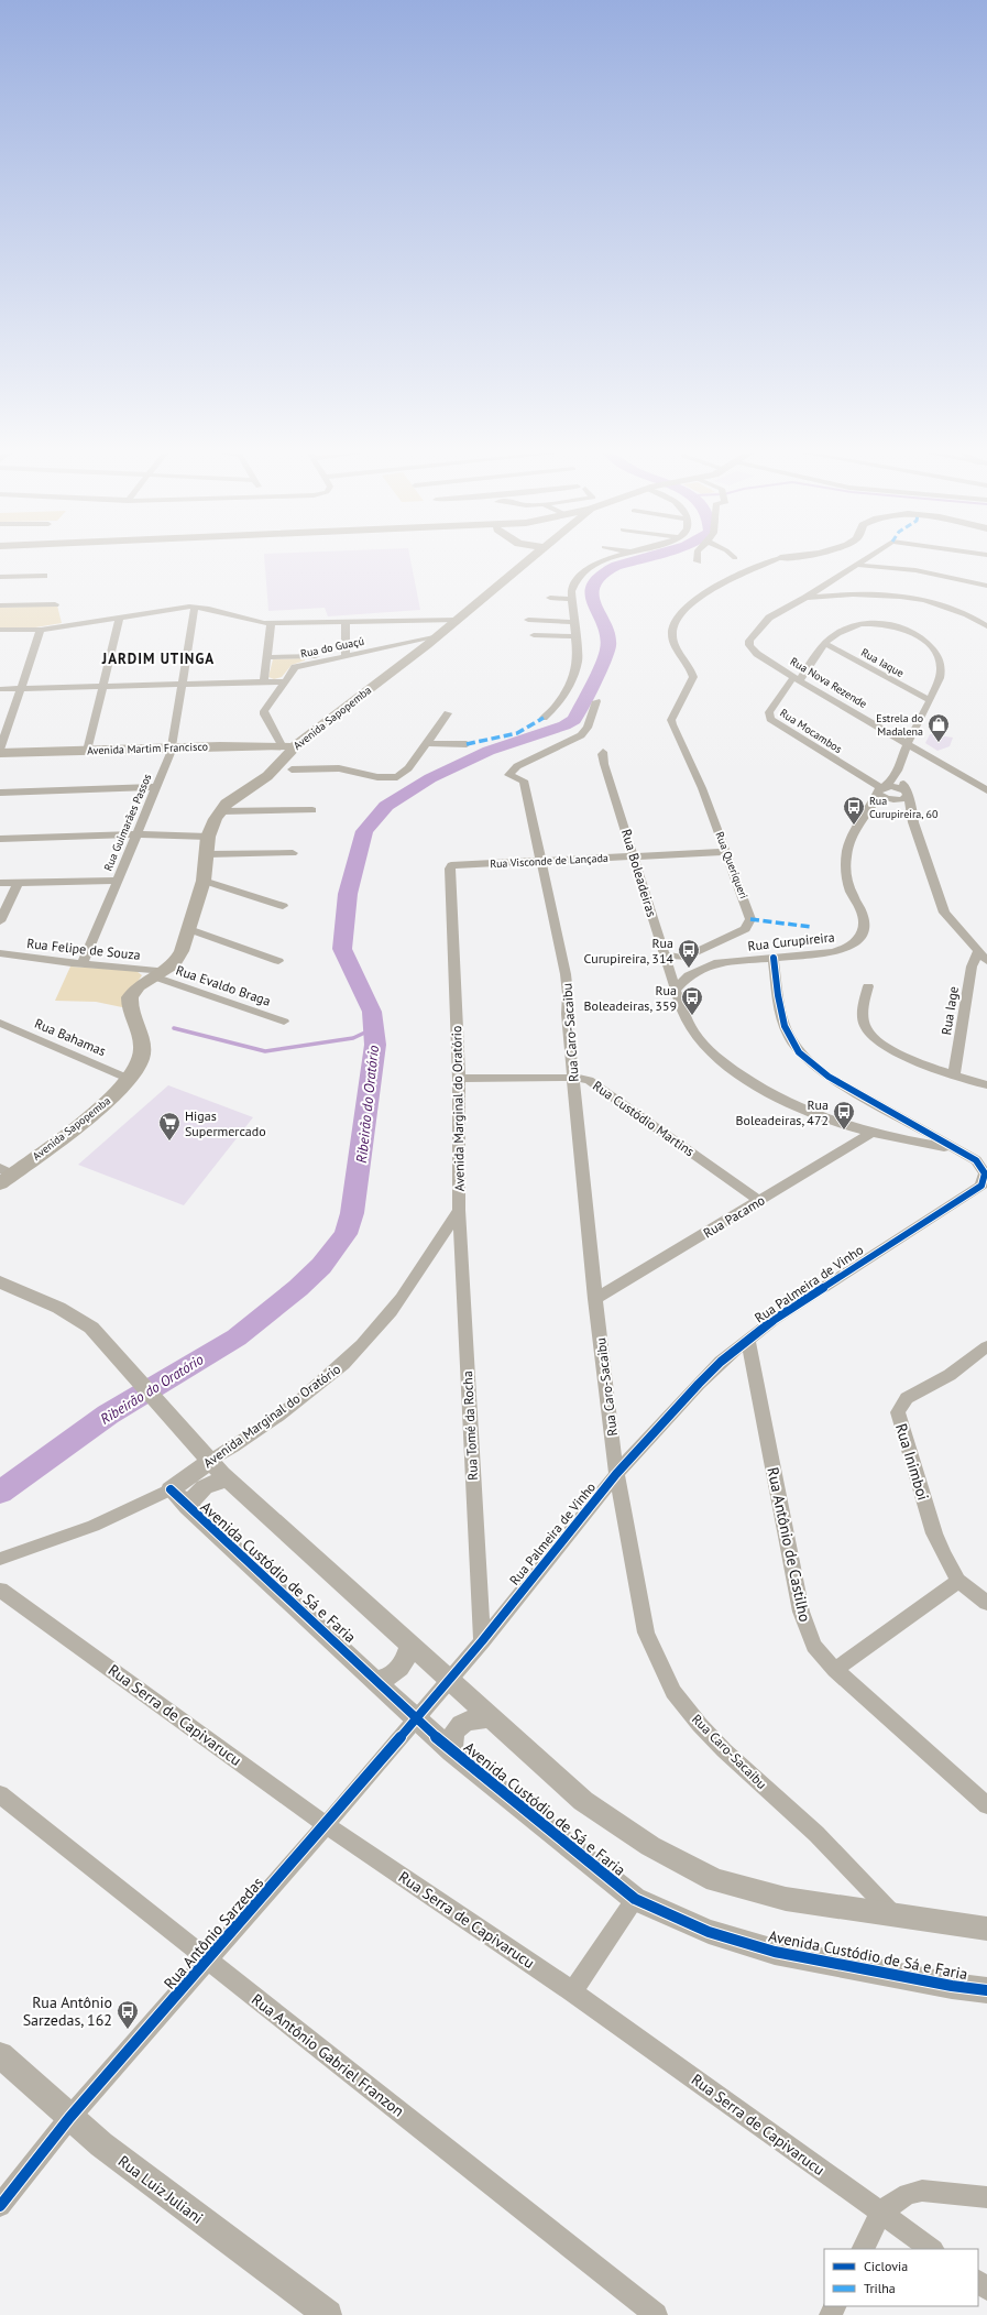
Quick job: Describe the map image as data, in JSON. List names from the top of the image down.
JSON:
{
  "streets": {
    "main road": ["Avenida Sapopemba", "Avenida Martim Francisco"],
    "street": [
      "Rua do Guaçú",
      "Rua Iaque",
      "Rua Nova Rezende",
      "Rua Mocambos",
      "Rua Guimarães Passos",
      "Rua Visconde de Lançada",
      "Rua Queriqueri",
      "Rua Boleadeiras",
      "Rua Curupireira",
      "Rua Felipe de Souza",
      "Rua Evaldo Braga",
      "Rua Iage",
      "Rua Caro-Sacaibu",
      "Rua Bahamas",
      "Avenida Marginal do Oratório",
      "Rua Custódio Martins",
      "Rua Pacamo",
      "Rua Palmeira de Vinho",
      "Rua Tomé da Rocha",
      "Rua Inimboi",
      "Rua Antônio de Castilho",
      "Avenida Custódio de Sá e Faria",
      "Rua Serra de Capivarucu",
      "Rua Antônio Sarzedas",
      "Rua Antônio Gabriel Franzon",
      "Rua Luiz Juliani"
    ]
  },
  "crossings": [
    ["Rua do Guaçú", "Avenida Sapopemba"],
    ["Rua do Guaçú", "Avenida Martim Francisco"],
    ["Rua Nova Rezende", "Rua Mocambos"],
    ["Avenida Sapopemba", "Avenida Martim Francisco"],
    ["Avenida Sapopemba", "Rua Felipe de Souza"],
    ["Avenida Sapopemba", "Rua Evaldo Braga"],
    ["Avenida Sapopemba", "Rua Bahamas"],
    ["Rua Mocambos", "Rua Curupireira"],
    ["Avenida Martim Francisco", "Rua Guimarães Passos"],
    ["Rua Guimarães Passos", "Rua Felipe de Souza"],
    ["Rua Visconde de Lançada", "Rua Queriqueri"],
    ["Rua Visconde de Lançada", "Rua Boleadeiras"],
    ["Rua Visconde de Lançada", "Rua Caro-Sacaibu"],
    ["Rua Visconde de Lançada", "Avenida Marginal do Oratório"],
    ["Rua Queriqueri", "Rua Curupireira"],
    ["Rua Boleadeiras", "Rua Curupireira"],
    ["Rua Boleadeiras", "Rua Pacamo"],
    ["Rua Boleadeiras", "Rua Palmeira de Vinho"],
    ["Rua Curupireira", "Rua Palmeira de Vinho"],
    ["Rua Felipe de Souza", "Rua Evaldo Braga"],
    ["Rua Caro-Sacaibu", "Rua Custódio Martins"],
    ["Rua Caro-Sacaibu", "Rua Pacamo"],
    ["Rua Caro-Sacaibu", "Rua Palmeira de Vinho"],
    ["Avenida Marginal do Oratório", "Rua Custódio Martins"],
    ["Avenida Marginal do Oratório", "Rua Tomé da Rocha"],
    ["Avenida Marginal do Oratório", "Avenida Custódio de Sá e Faria"],
    ["Rua Custódio Martins", "Rua Pacamo"],
    ["Rua Palmeira de Vinho", "Rua Tomé da Rocha"],
    ["Rua Palmeira de Vinho", "Rua Antônio de Castilho"],
    ["Rua Palmeira de Vinho", "Rua Antônio Sarzedas"],
    ["Avenida Custódio de Sá e Faria", "Rua Antônio Sarzedas"],
    ["Rua Serra de Capivarucu", "Rua Antônio Sarzedas"],
    ["Rua Antônio Sarzedas", "Rua Antônio Gabriel Franzon"],
    ["Rua Antônio Sarzedas", "Rua Luiz Juliani"]
  ],
  "districts": ["JARDIM UTINGA"],
  "water": ["Ribeirão do Oratório"],
  "places": {
    "shop": ["Estrela do Madalena"],
    "bus stop": [
      "Rua Curupireira, 60",
      "Rua Curupireira, 314",
      "Rua Boleadeiras, 359",
      "Rua Boleadeiras, 472",
      "Rua Antônio Sarzedas, 162"
    ],
    "supermarket": ["Higas Supermercado"]
  },
  "legend": ["Ciclovia", "Trilha"]
}
